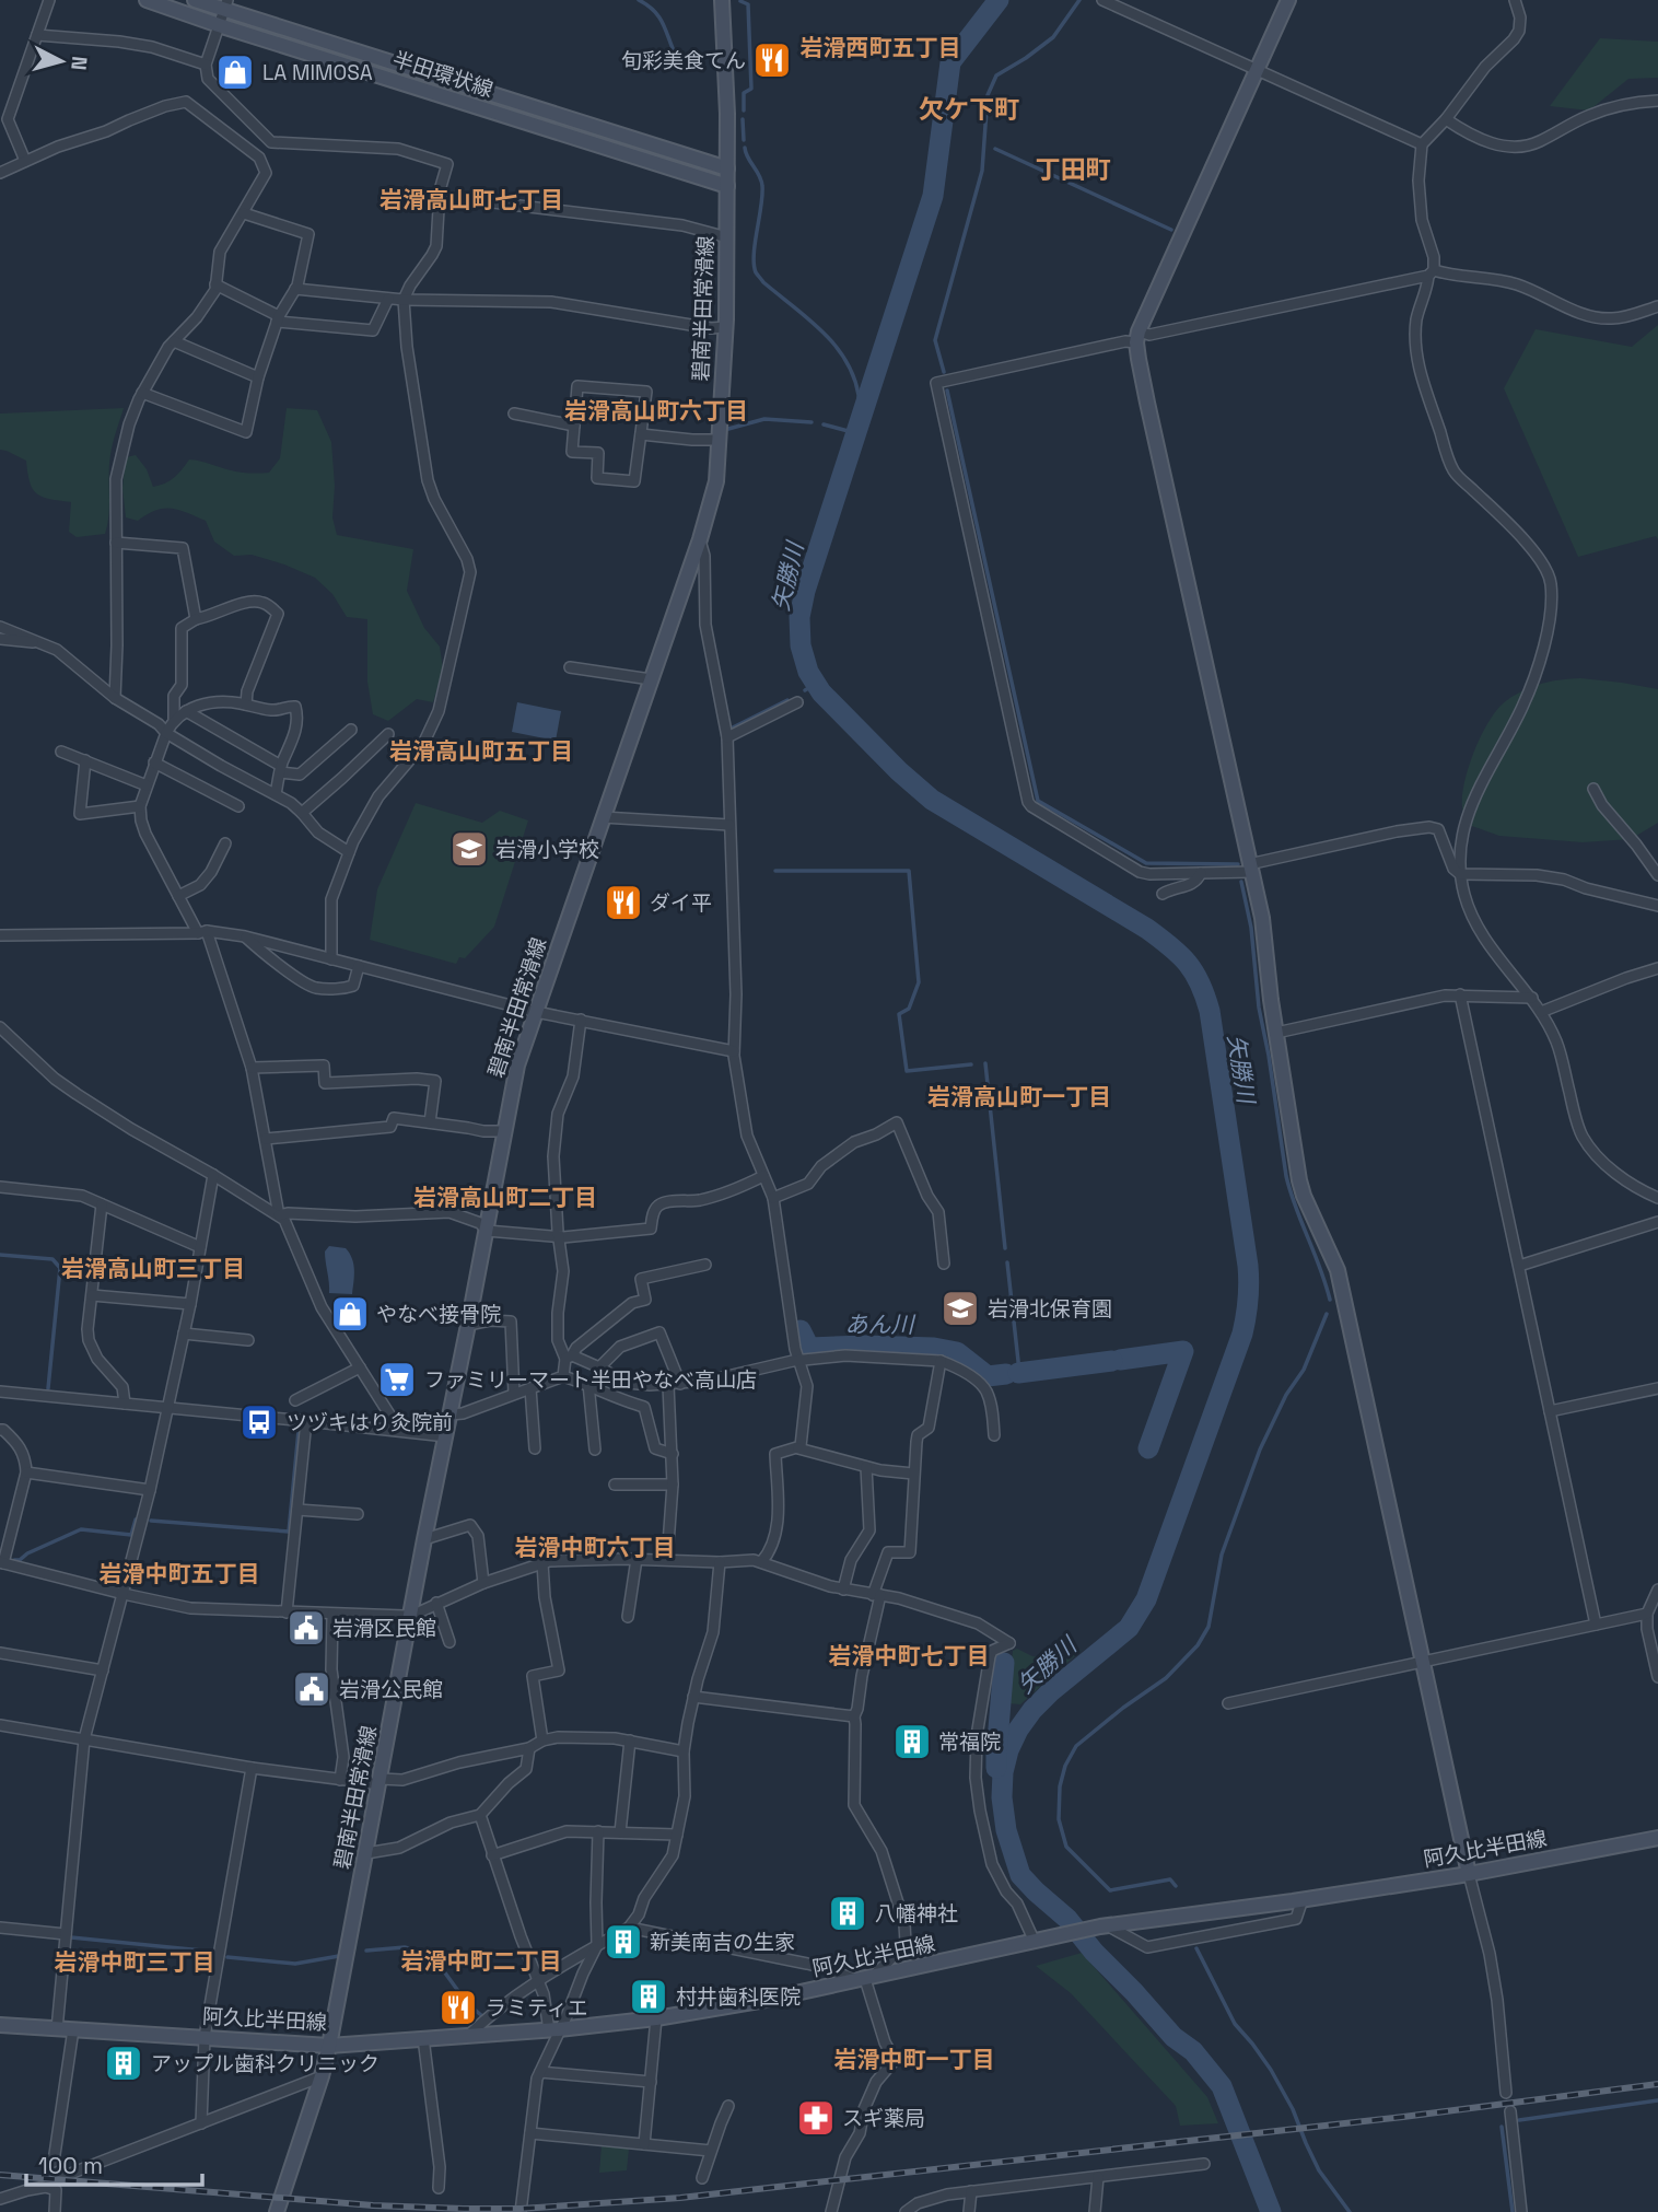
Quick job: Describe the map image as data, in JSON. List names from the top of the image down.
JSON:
{
  "streets": {
    "main road": ["半田環状線", "碧南半田常滑線", "阿久比半田線"]
  },
  "crossings": [
    ["半田環状線", "碧南半田常滑線"],
    ["碧南半田常滑線", "阿久比半田線"]
  ],
  "districts": [
    "岩滑西町五丁目",
    "欠ケ下町",
    "丁田町",
    "岩滑高山町七丁目",
    "岩滑高山町六丁目",
    "岩滑高山町五丁目",
    "岩滑高山町一丁目",
    "岩滑高山町二丁目",
    "岩滑高山町三丁目",
    "岩滑中町六丁目",
    "岩滑中町五丁目",
    "岩滑中町七丁目",
    "岩滑中町二丁目",
    "岩滑中町三丁目",
    "岩滑中町一丁目"
  ],
  "water": ["矢勝川", "あん川"],
  "places": {
    "restaurant": ["旬彩美食てん", "ダイ平", "ラミティエ"],
    "shop": ["LA MIMOSA", "やなべ接骨院"],
    "school or university": ["岩滑小学校", "岩滑北保育園"],
    "supermarket": ["ファミリーマート半田やなべ高山店"],
    "bus stop": ["ツヅキはり灸院前"],
    "public building": ["岩滑区民館", "岩滑公民館"],
    "building": [
      "常福院",
      "八幡神社",
      "新美南吉の生家",
      "村井歯科医院",
      "アップル歯科クリニック"
    ],
    "pharmacy": ["スギ薬局"]
  },
  "scale_bar": "100 m",
  "north": "right"
}
